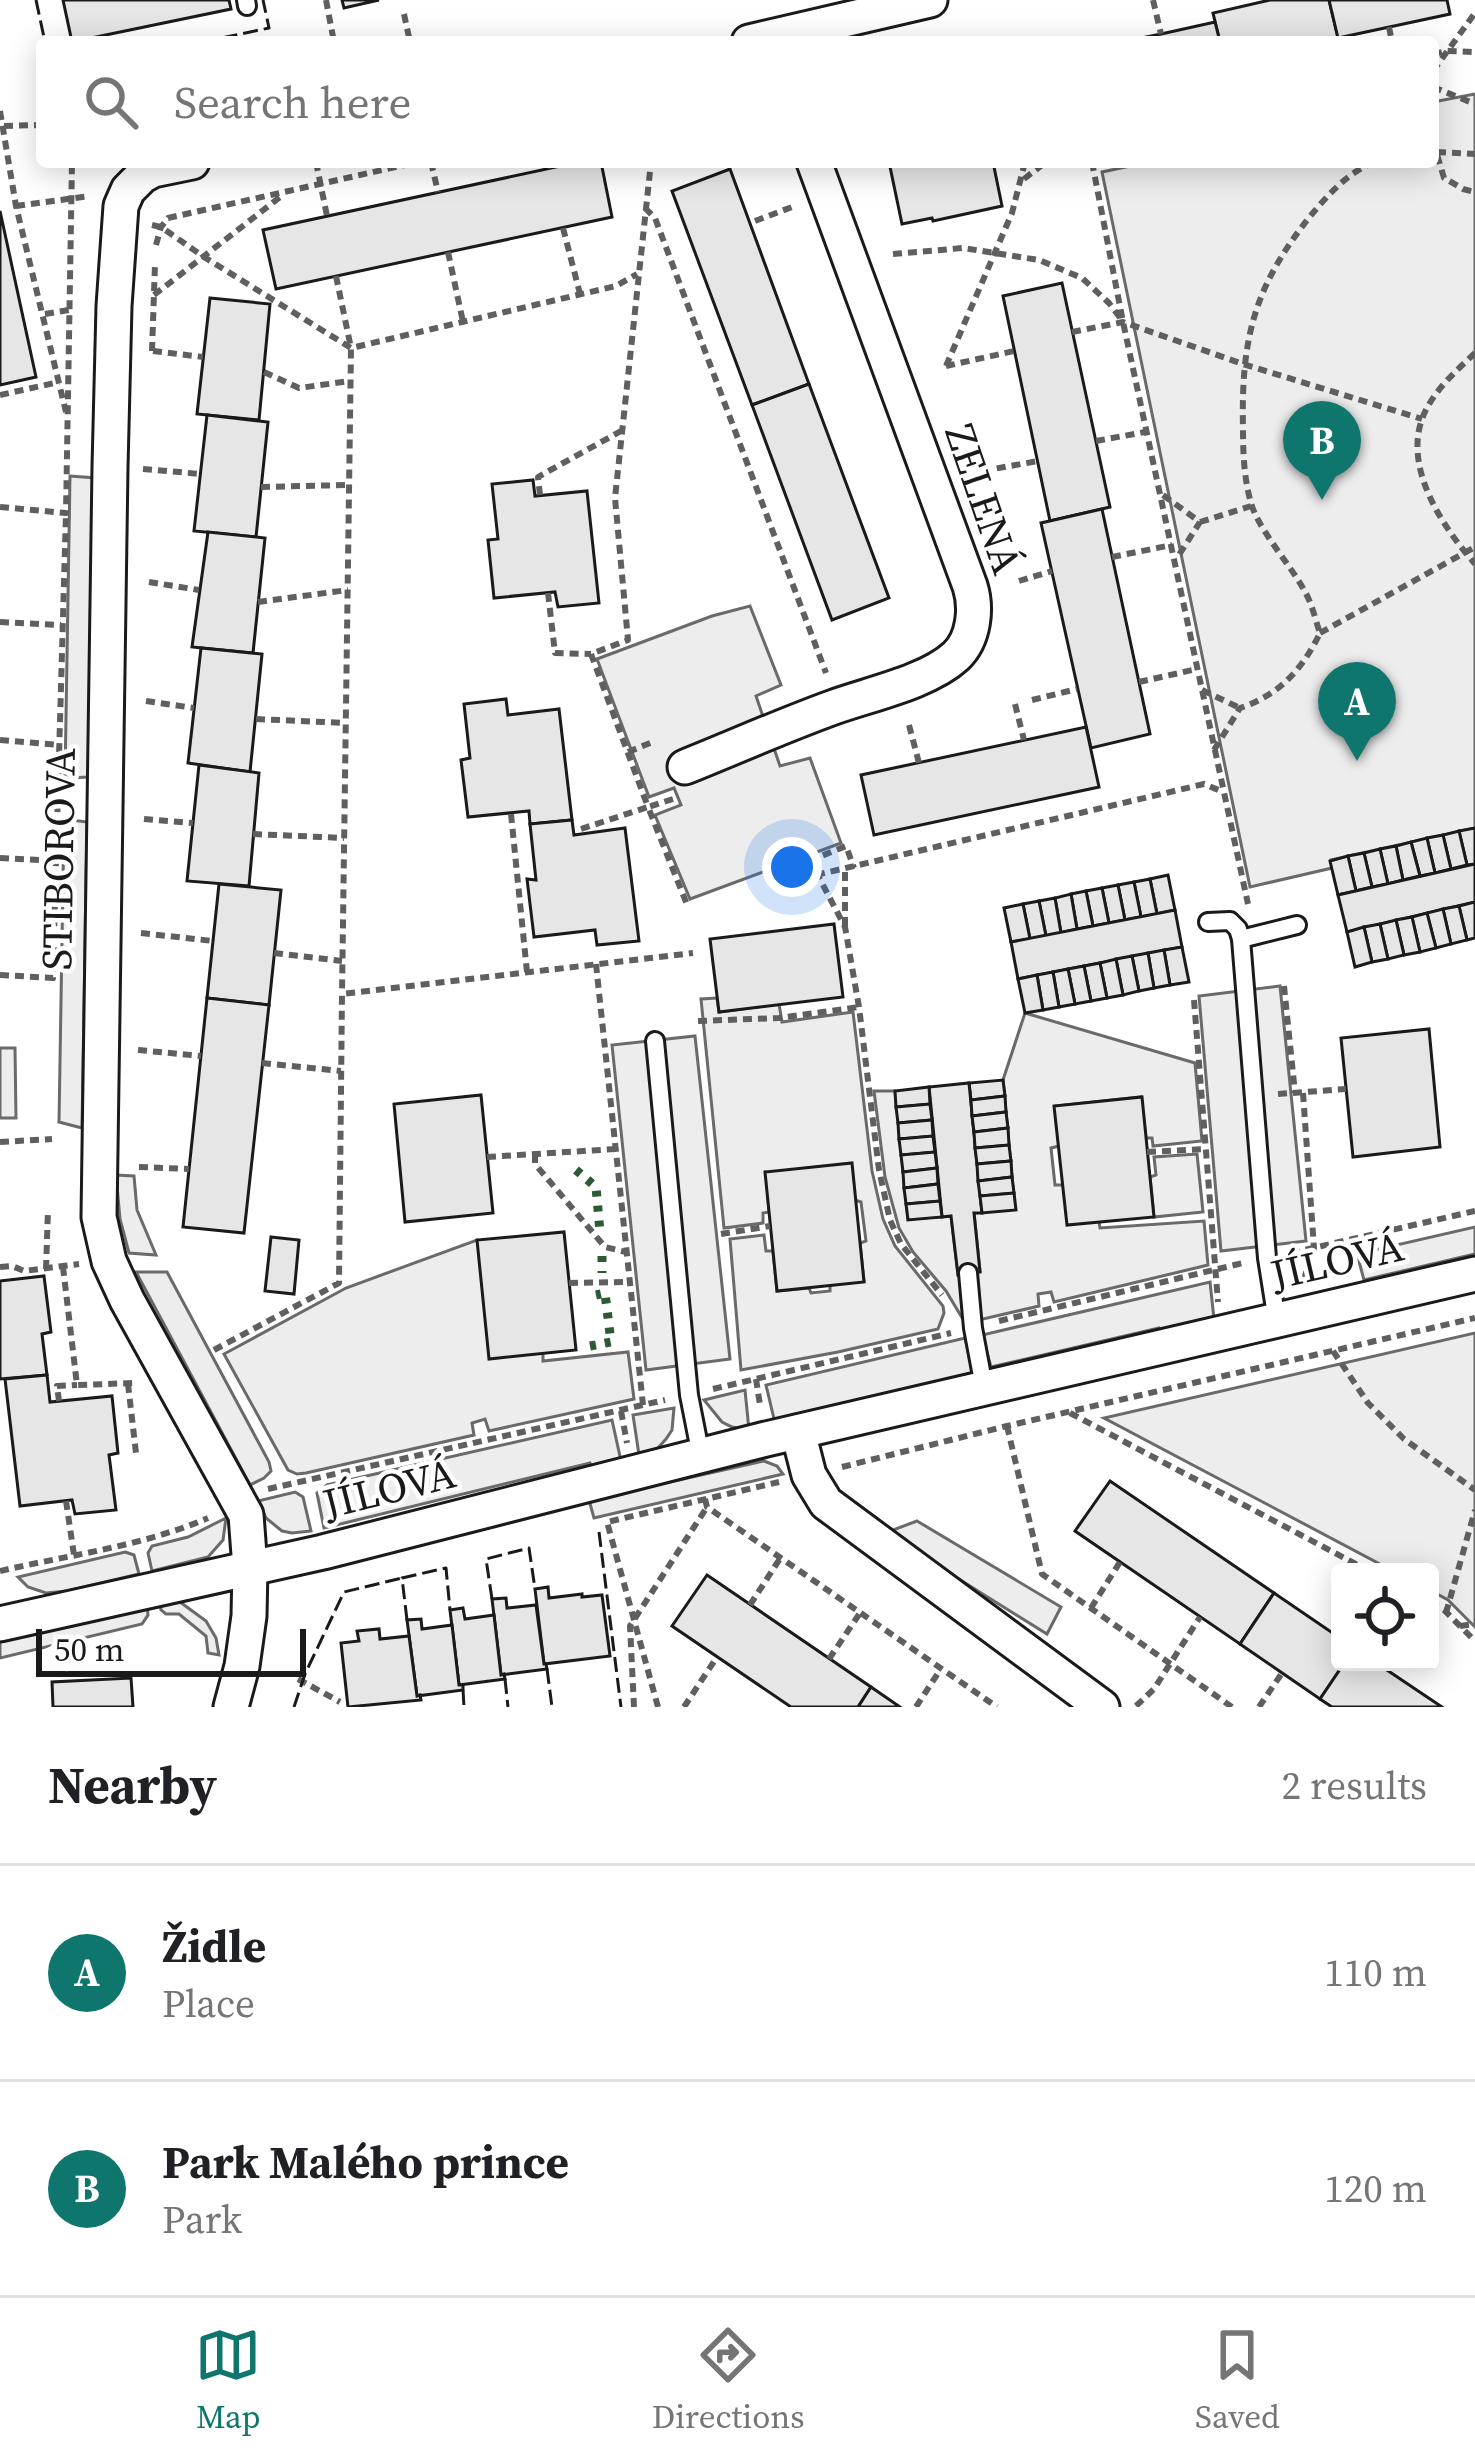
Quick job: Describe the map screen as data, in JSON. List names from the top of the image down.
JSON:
{
  "streets": {
    "street": ["ZELENÁ", "STIBOROVA", "JÍLOVÁ"]
  },
  "crossings": [
    ["STIBOROVA", "JÍLOVÁ"]
  ],
  "scale_bar": "50 m",
  "page": {
    "search": "Search here",
    "pins": ["B", "A"],
    "scale": "50 m",
    "heading": ["Nearby", "2 results"],
    "list": [
      {
        "mark": "A",
        "name": "Židle",
        "note": "Place",
        "value": "110 m"
      },
      {
        "mark": "B",
        "name": "Park Malého prince",
        "note": "Park",
        "value": "120 m"
      }
    ],
    "nav": ["Map", "Directions", "Saved"]
  }
}
